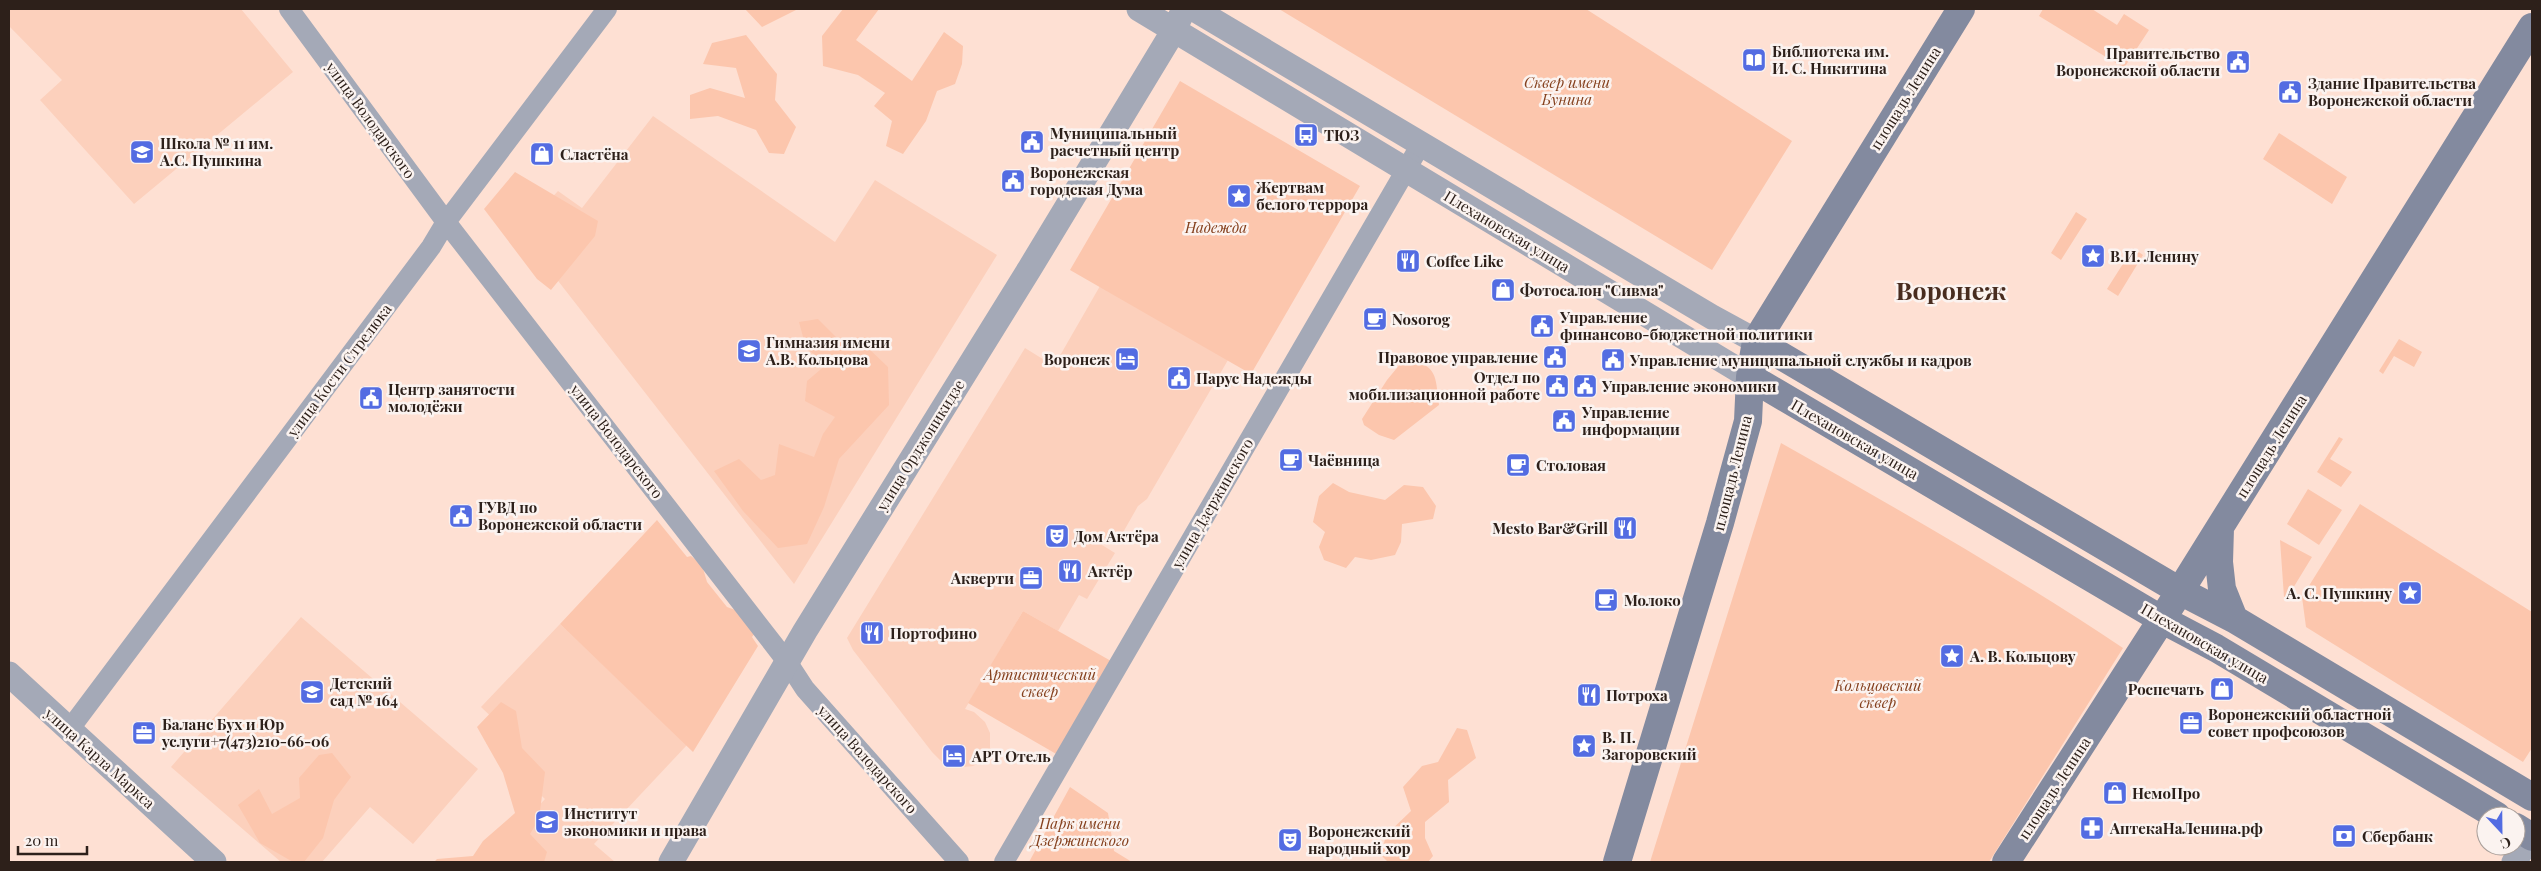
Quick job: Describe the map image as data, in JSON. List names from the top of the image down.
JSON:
{
  "streets": {
    "main road": ["площадь Ленина", "Плехановская улица"],
    "street": [
      "улица Володарского",
      "улица Кости Стрелюка",
      "улица Орджоникидзе",
      "улица Дзержинского",
      "улица Карла Маркса"
    ]
  },
  "crossings": [
    ["площадь Ленина", "Плехановская улица"],
    ["улица Володарского", "улица Кости Стрелюка"],
    ["улица Володарского", "улица Орджоникидзе"],
    ["Плехановская улица", "улица Орджоникидзе"],
    ["Плехановская улица", "улица Дзержинского"],
    ["улица Кости Стрелюка", "улица Карла Маркса"]
  ],
  "districts": ["Воронеж"],
  "parks": [
    "Cквер имени Бунина",
    "Надежда",
    "Артистический сквер",
    "Кольцовский сквер",
    "Парк имени Дзержинского"
  ],
  "places": {
    "library": ["Библиотека им. И. С. Никитина"],
    "public building": [
      "Правительство Воронежской области",
      "Здание Правительства Воронежской области",
      "Муниципальный расчетный центр",
      "Воронежская городская Дума",
      "Управление финансово-бюджетной политики",
      "Правовое управление",
      "Управление муниципальной службы и кадров",
      "Парус Надежды",
      "Отдел по мобилизационной работе",
      "Управление экономики",
      "Центр занятости молодёжи",
      "Управление информации",
      "ГУВД по Воронежской области"
    ],
    "bus stop": ["ТЮЗ"],
    "school or university": [
      "Школа № 11 им. А.С. Пушкина",
      "Гимназия имени А.В. Кольцова",
      "Детский сад № 164",
      "Институт экономики и права"
    ],
    "shop": [
      "Сластёна",
      "Фотосалон \"Сивма\"",
      "Роспечать",
      "НемоПро"
    ],
    "place": [
      "Жертвам белого террора",
      "В.И. Ленину",
      "А. С. Пушкину",
      "А. В. Кольцову",
      "В. П. Загоровский"
    ],
    "restaurant": [
      "Coffee Like",
      "Mesto Bar&Grill",
      "Актёр",
      "Портофино",
      "Потроха"
    ],
    "cafe": [
      "Nosorog",
      "Чаёвница",
      "Столовая",
      "Молоко"
    ],
    "hotel": ["Воронеж", "АРТ Отель"],
    "theatre": ["Дом Актёра", "Воронежский народный хор"],
    "office": ["Акверти", "Воронежский областной совет профсоюзов", "Баланс Бух и Юр услуги+7(473)210-66-06"],
    "pharmacy": ["АптекаНаЛенина.рф"],
    "bank": ["Сбербанк"]
  },
  "scale_bar": "20 m",
  "north": "bottom"
}
